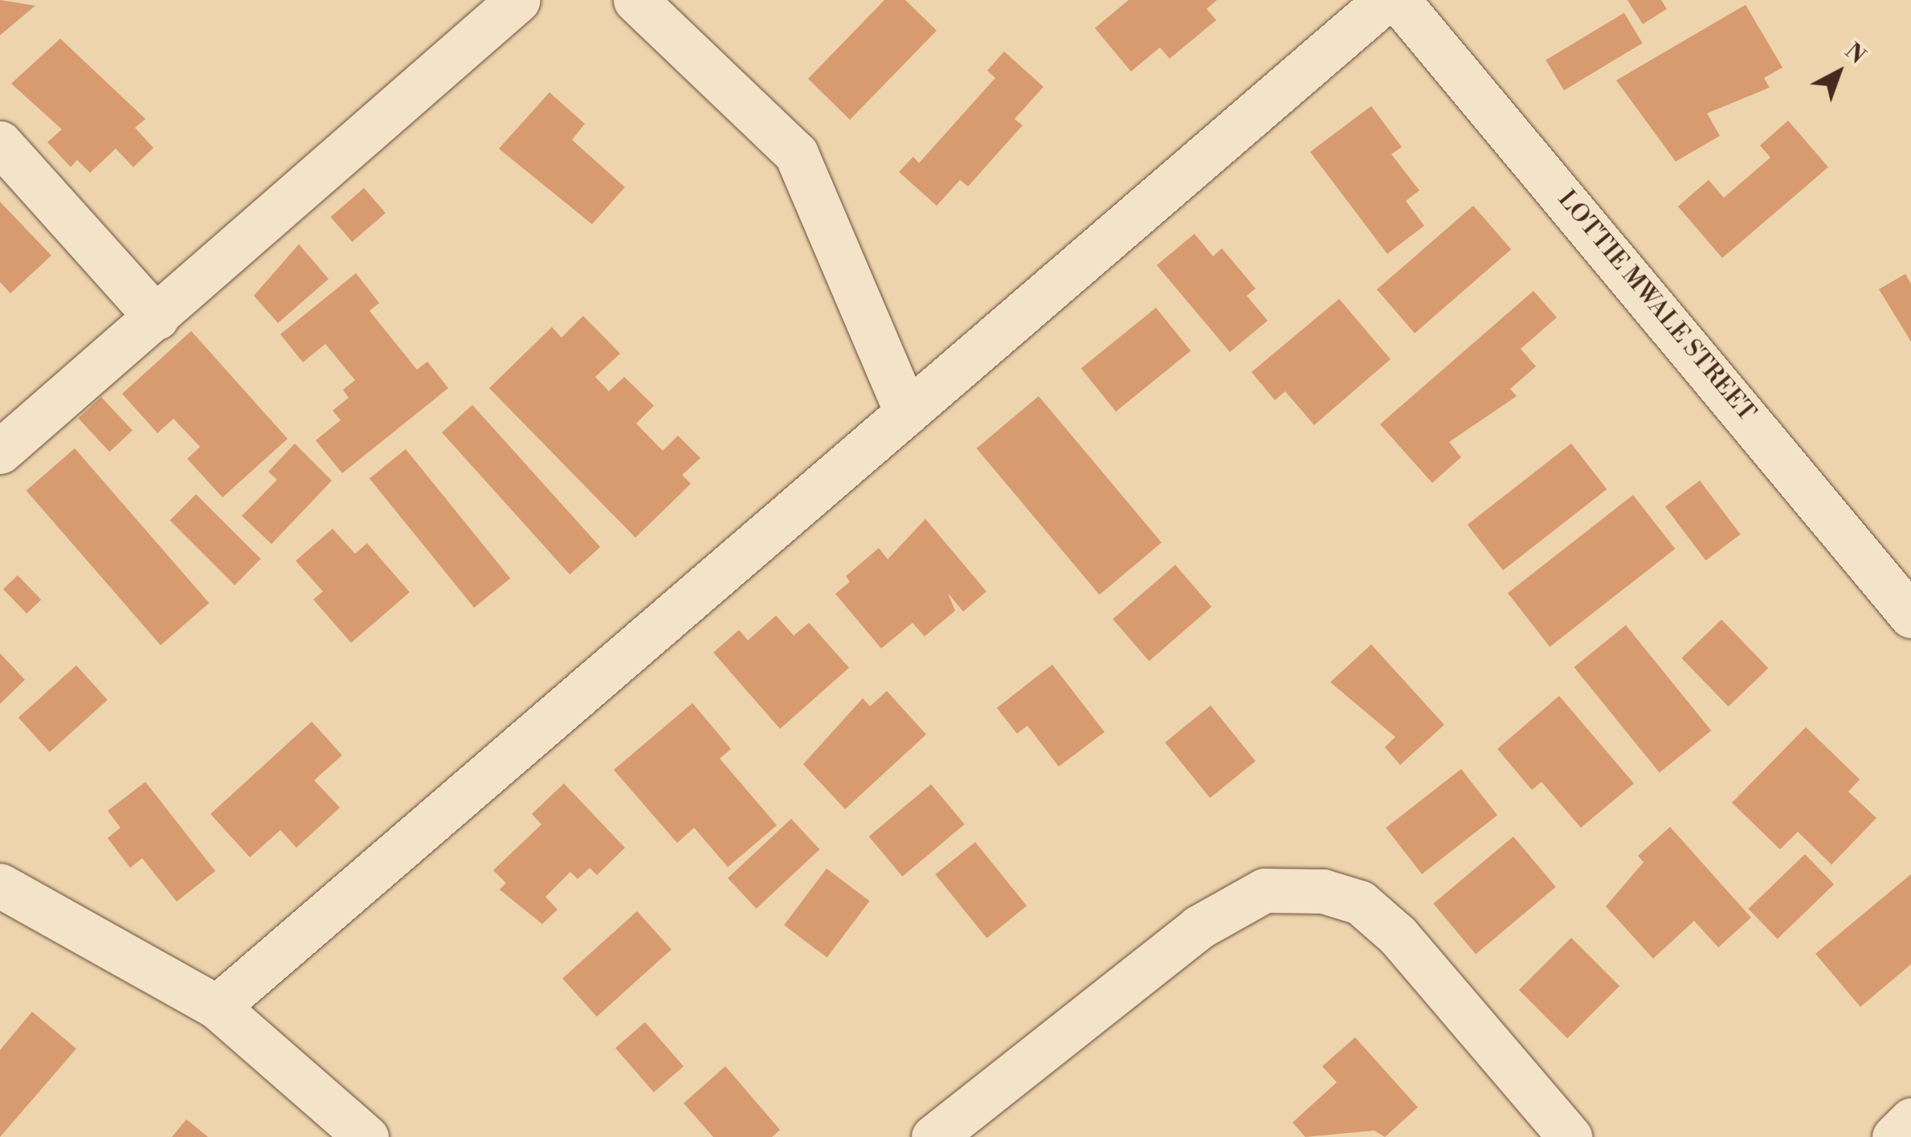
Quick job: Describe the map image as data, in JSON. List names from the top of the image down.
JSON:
{
  "streets": {
    "street": ["LOTTIE MWALE STREET"]
  },
  "north": "top right"
}
